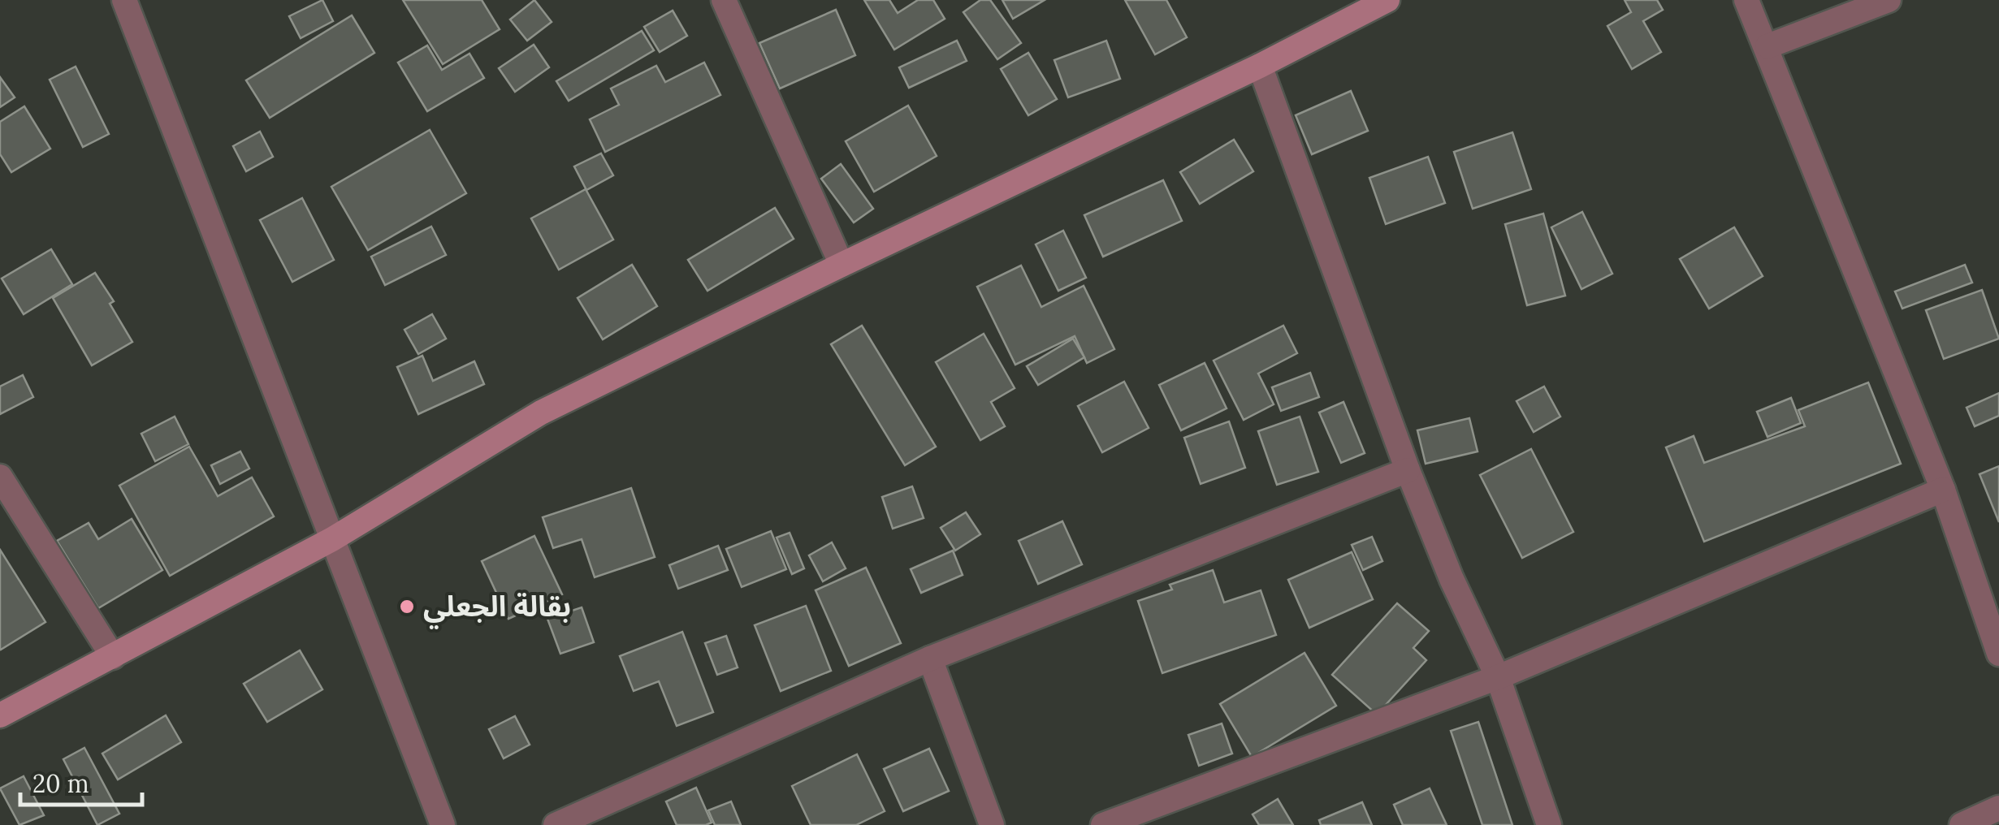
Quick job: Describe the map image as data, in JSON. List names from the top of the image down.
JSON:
{
  "places": ["بقالة الجعلي"],
  "scale_bar": "20 m"
}
